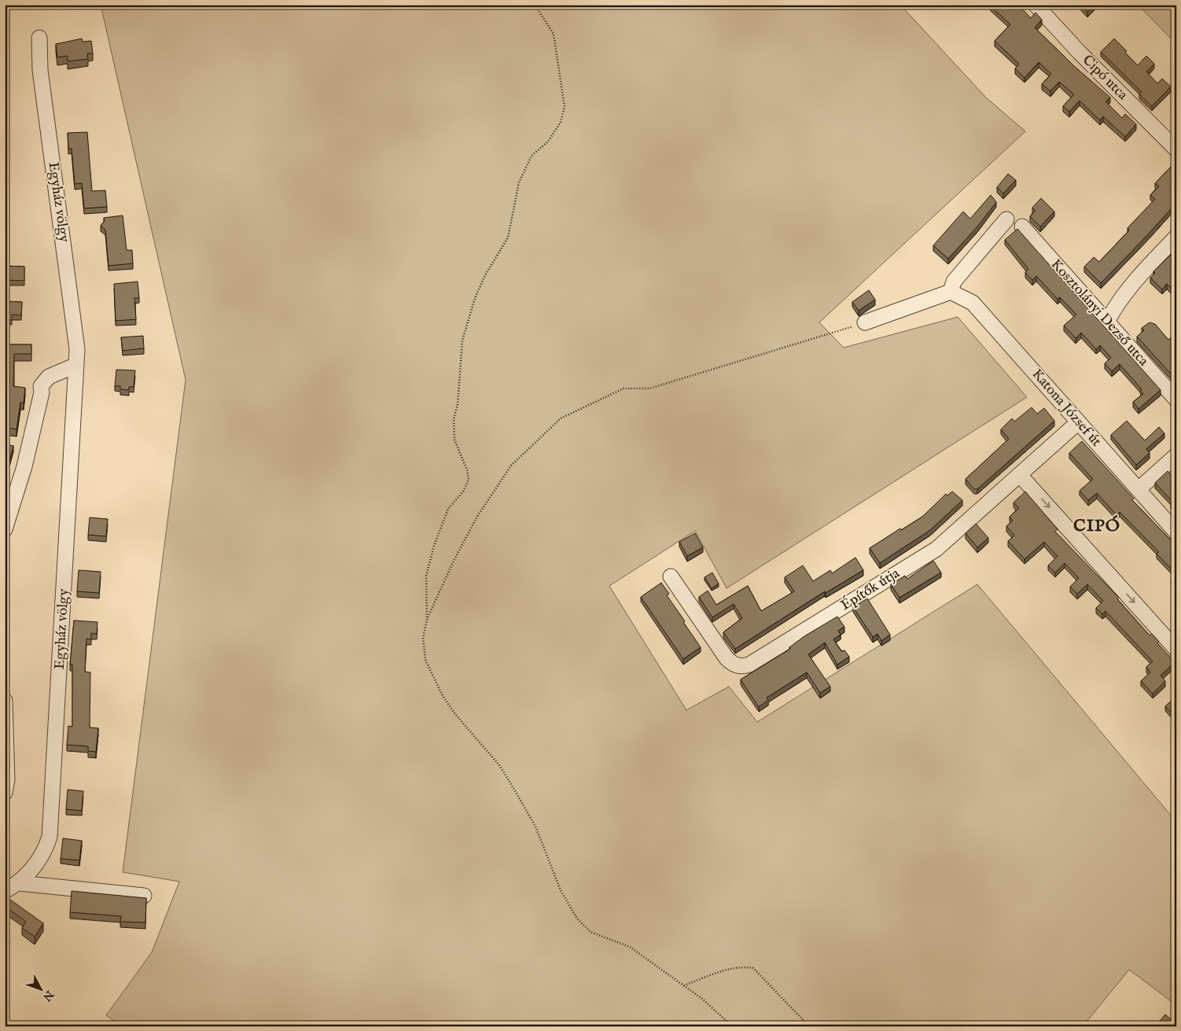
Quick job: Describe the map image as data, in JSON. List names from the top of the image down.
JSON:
{
  "streets": {
    "street": [
      "Cipó utca",
      "Egyház völgy",
      "Kosztolányi Dezső utca",
      "Katona József út",
      "Építők útja"
    ]
  },
  "crossings": [
    ["Katona József út", "Építők útja"]
  ],
  "districts": ["CIPÓ"],
  "north": "bottom right"
}
